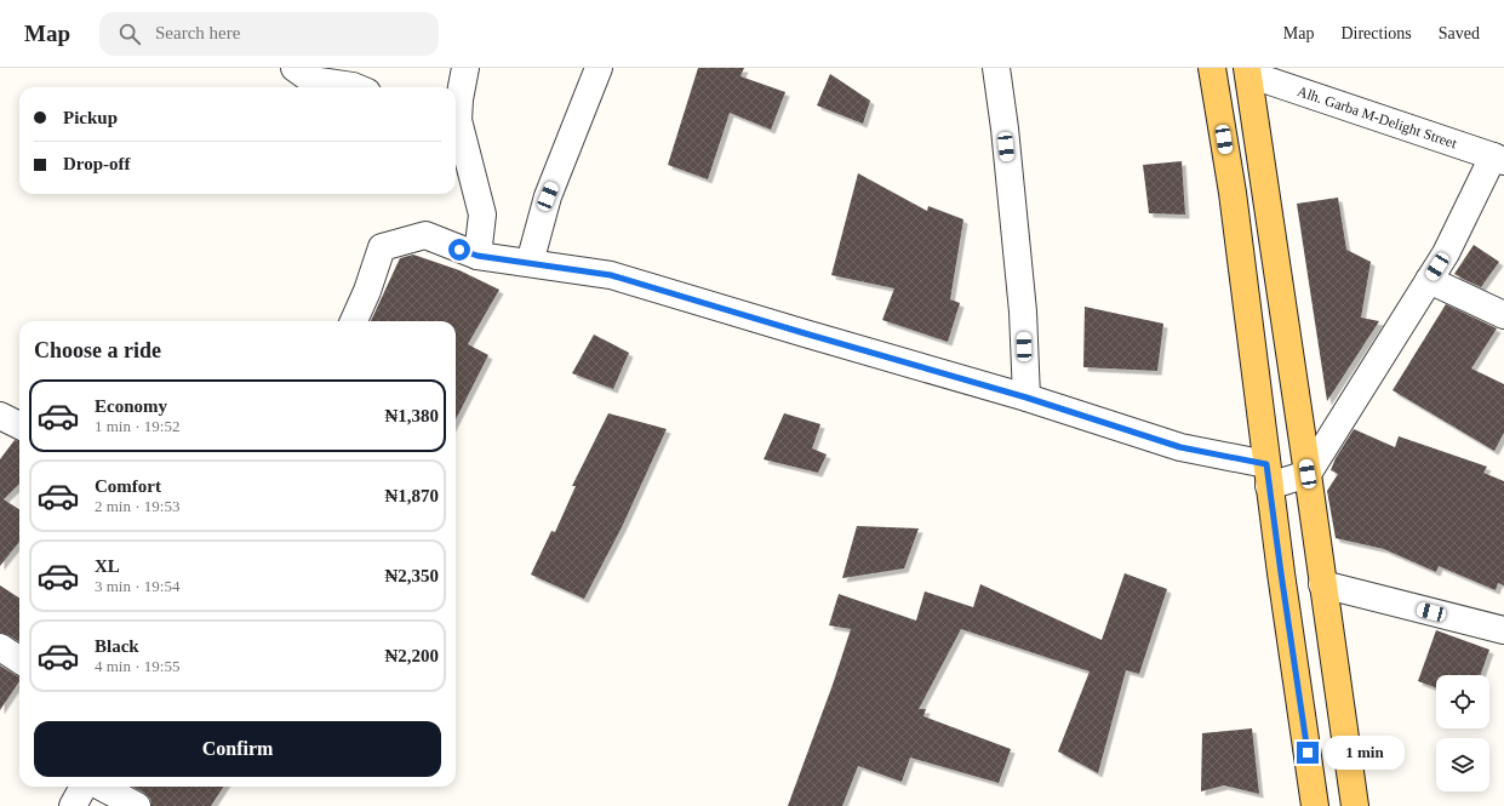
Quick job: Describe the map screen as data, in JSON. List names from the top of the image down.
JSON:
{
  "streets": {
    "street": ["Alh. Garba M-Delight Street"]
  },
  "page": {
    "header": "Map",
    "search": "Search here",
    "nav": ["Map", "Directions", "Saved"],
    "banner": ["Pickup", "Drop-off"],
    "heading": "Choose a ride",
    "list": [
      {
        "name": "Economy",
        "note": "1 min · 19:52",
        "value": "₦1,380"
      },
      {
        "name": "Comfort",
        "note": "2 min · 19:53",
        "value": "₦1,870"
      },
      {
        "name": "XL",
        "note": "3 min · 19:54",
        "value": "₦2,350"
      },
      {
        "name": "Black",
        "note": "4 min · 19:55",
        "value": "₦2,200"
      }
    ],
    "buttons": "Confirm",
    "bubble": "1 min"
  }
}
